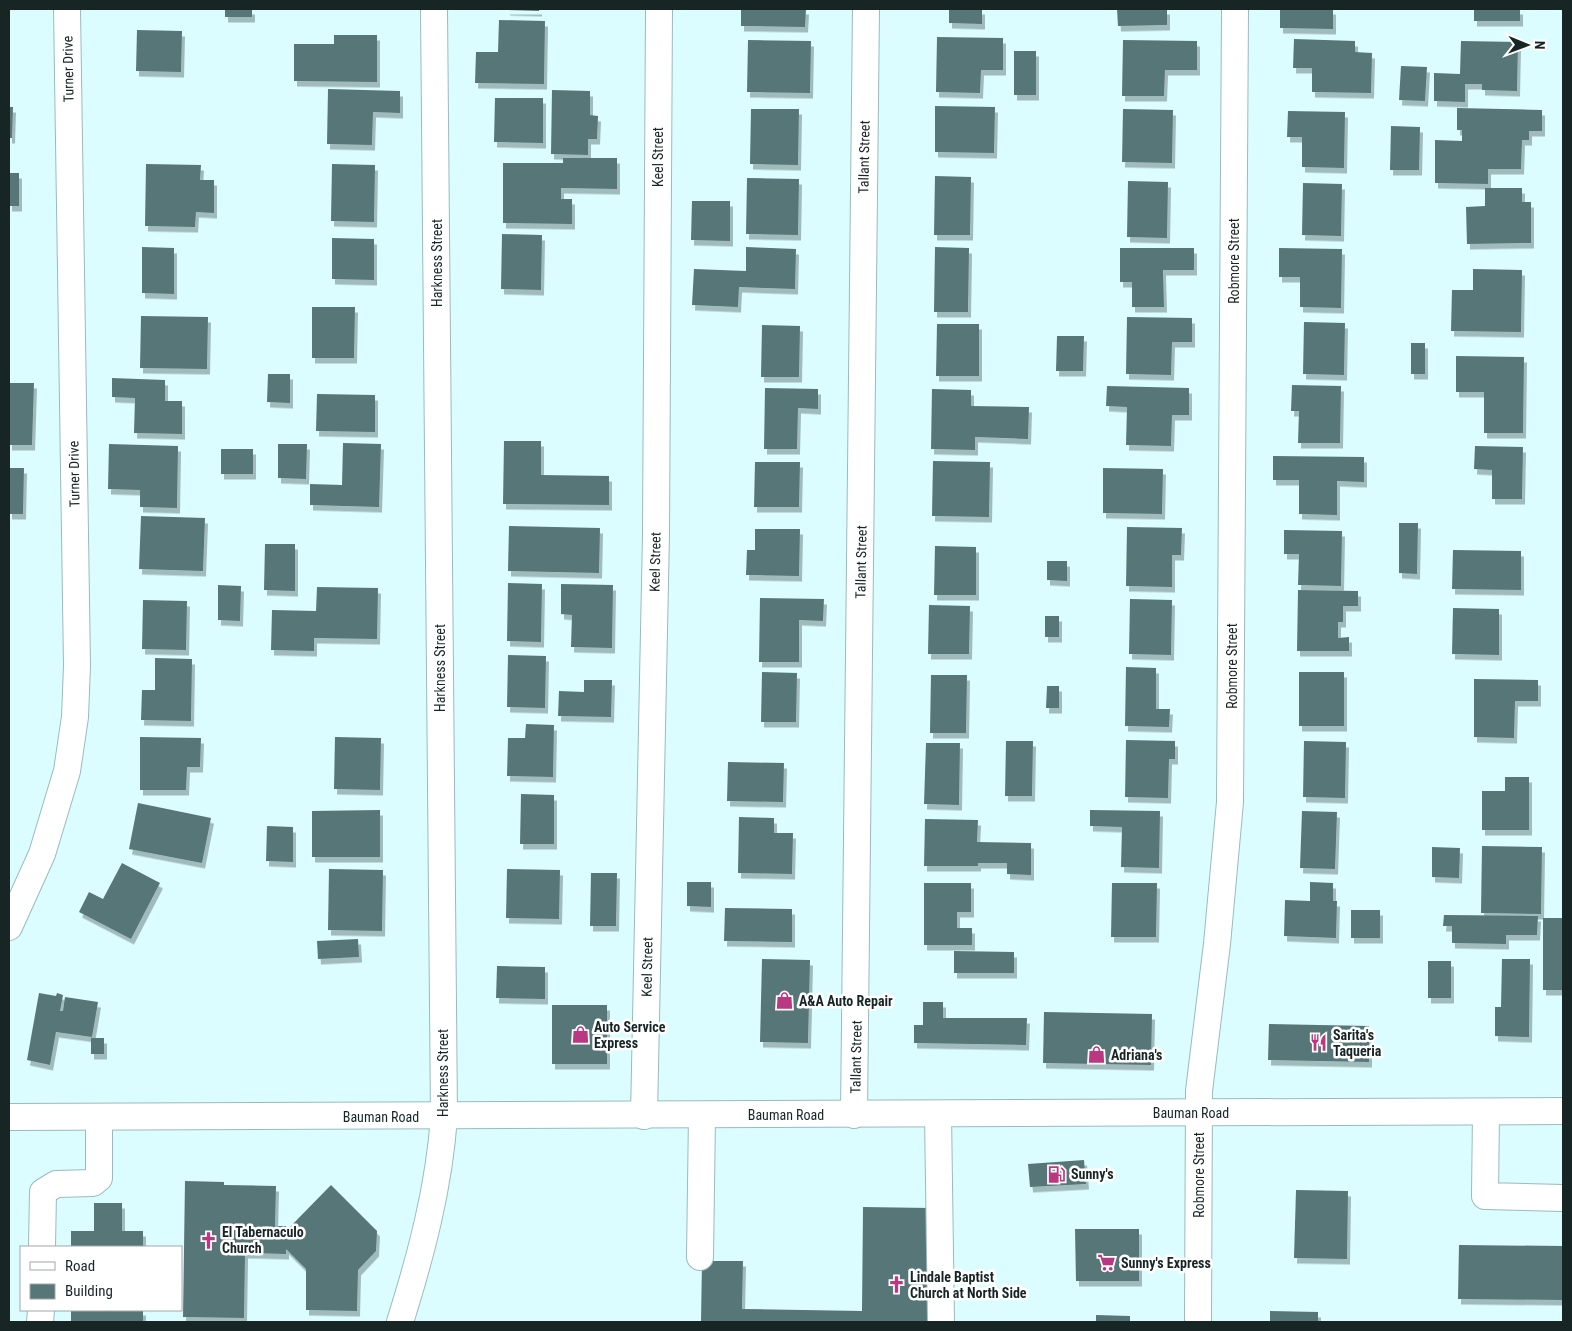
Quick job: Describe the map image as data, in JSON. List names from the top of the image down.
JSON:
{
  "streets": {
    "street": [
      "Turner Drive",
      "Keel Street",
      "Tallant Street",
      "Robmore Street",
      "Harkness Street",
      "Bauman Road"
    ]
  },
  "crossings": [
    ["Keel Street", "Bauman Road"],
    ["Tallant Street", "Bauman Road"],
    ["Robmore Street", "Bauman Road"],
    ["Harkness Street", "Bauman Road"]
  ],
  "places": {
    "shop": ["A&A Auto Repair", "Auto Service Express", "Adriana's"],
    "restaurant": ["Sarita's Taqueria"],
    "fuel station": ["Sunny's"],
    "church": ["El Tabernaculo Church", "Lindale Baptist Church at North Side"],
    "supermarket": ["Sunny's Express"]
  },
  "legend": ["Road", "Building"],
  "north": "right"
}
